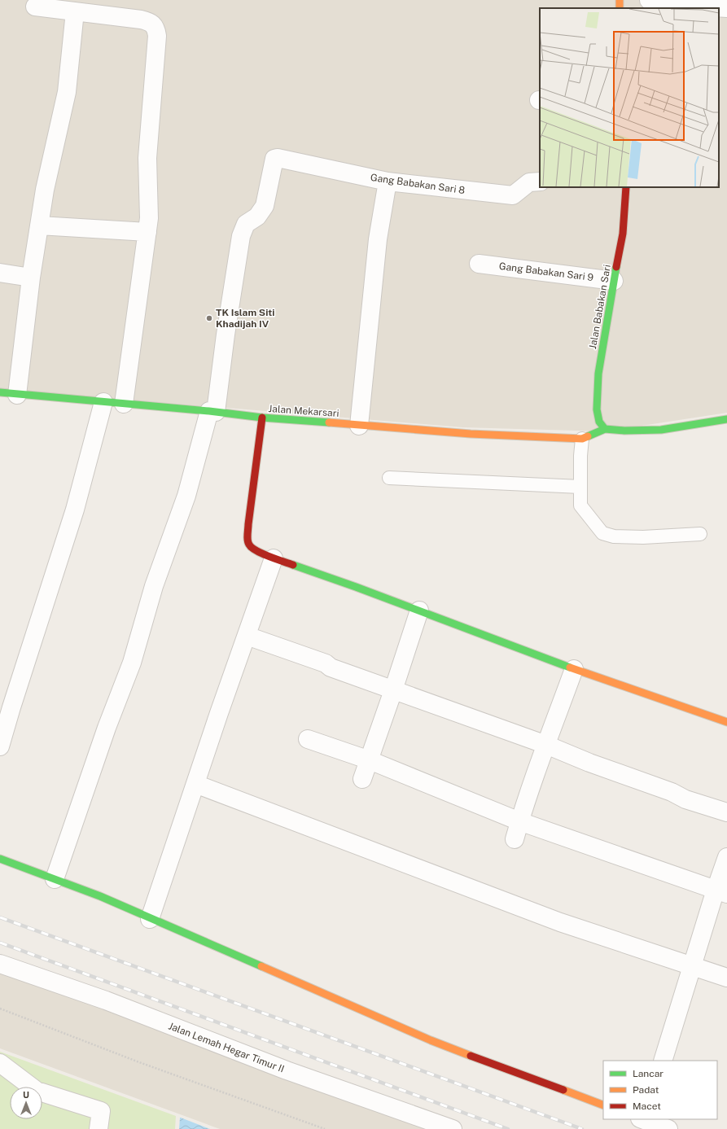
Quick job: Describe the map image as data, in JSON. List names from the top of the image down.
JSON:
{
  "streets": {
    "street": [
      "Gang Babakan Sari 8",
      "Gang Babakan Sari 9",
      "Jalan Babakan Sari",
      "Jalan Mekarsari",
      "Jalan Lemah Hegar Timur II"
    ]
  },
  "crossings": [
    ["Gang Babakan Sari 8", "Jalan Mekarsari"],
    ["Gang Babakan Sari 9", "Jalan Babakan Sari"],
    ["Jalan Babakan Sari", "Jalan Mekarsari"]
  ],
  "places": ["TK Islam Siti Khadijah IV"],
  "legend": ["Lancar", "Padat", "Macet"],
  "north": "top"
}
